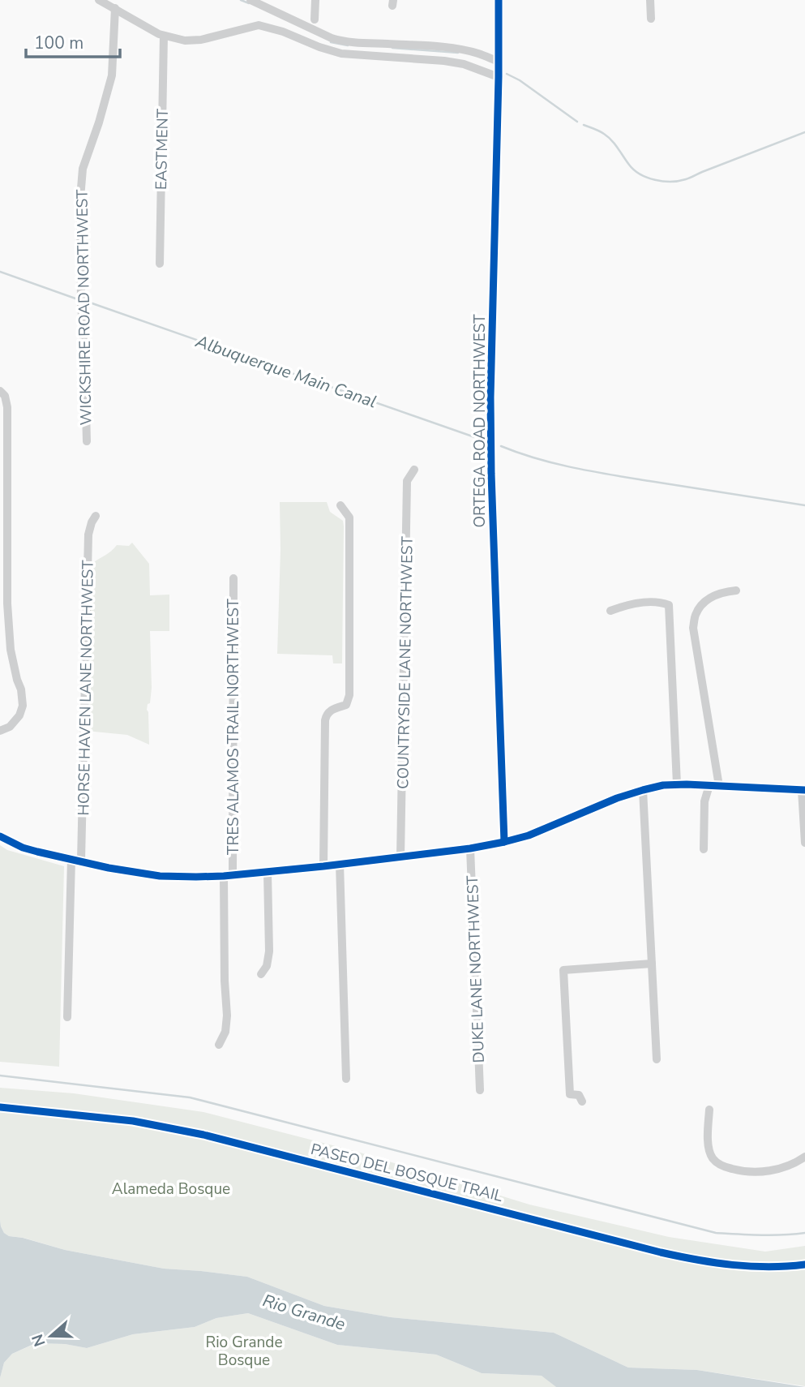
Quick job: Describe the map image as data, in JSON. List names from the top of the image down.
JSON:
{
  "streets": {
    "street": [
      "EASTMENT",
      "WICKSHIRE ROAD NORTHWEST",
      "ORTEGA ROAD NORTHWEST",
      "COUNTRYSIDE LANE NORTHWEST",
      "HORSE HAVEN LANE NORTHWEST",
      "TRES ALAMOS TRAIL NORTHWEST",
      "DUKE LANE NORTHWEST"
    ],
    "cycle path": ["PASEO DEL BOSQUE TRAIL"]
  },
  "water": ["Albuquerque Main Canal", "Rio Grande"],
  "parks": ["Alameda Bosque", "Rio Grande Bosque"],
  "scale_bar": "100 m",
  "north": "left"
}
